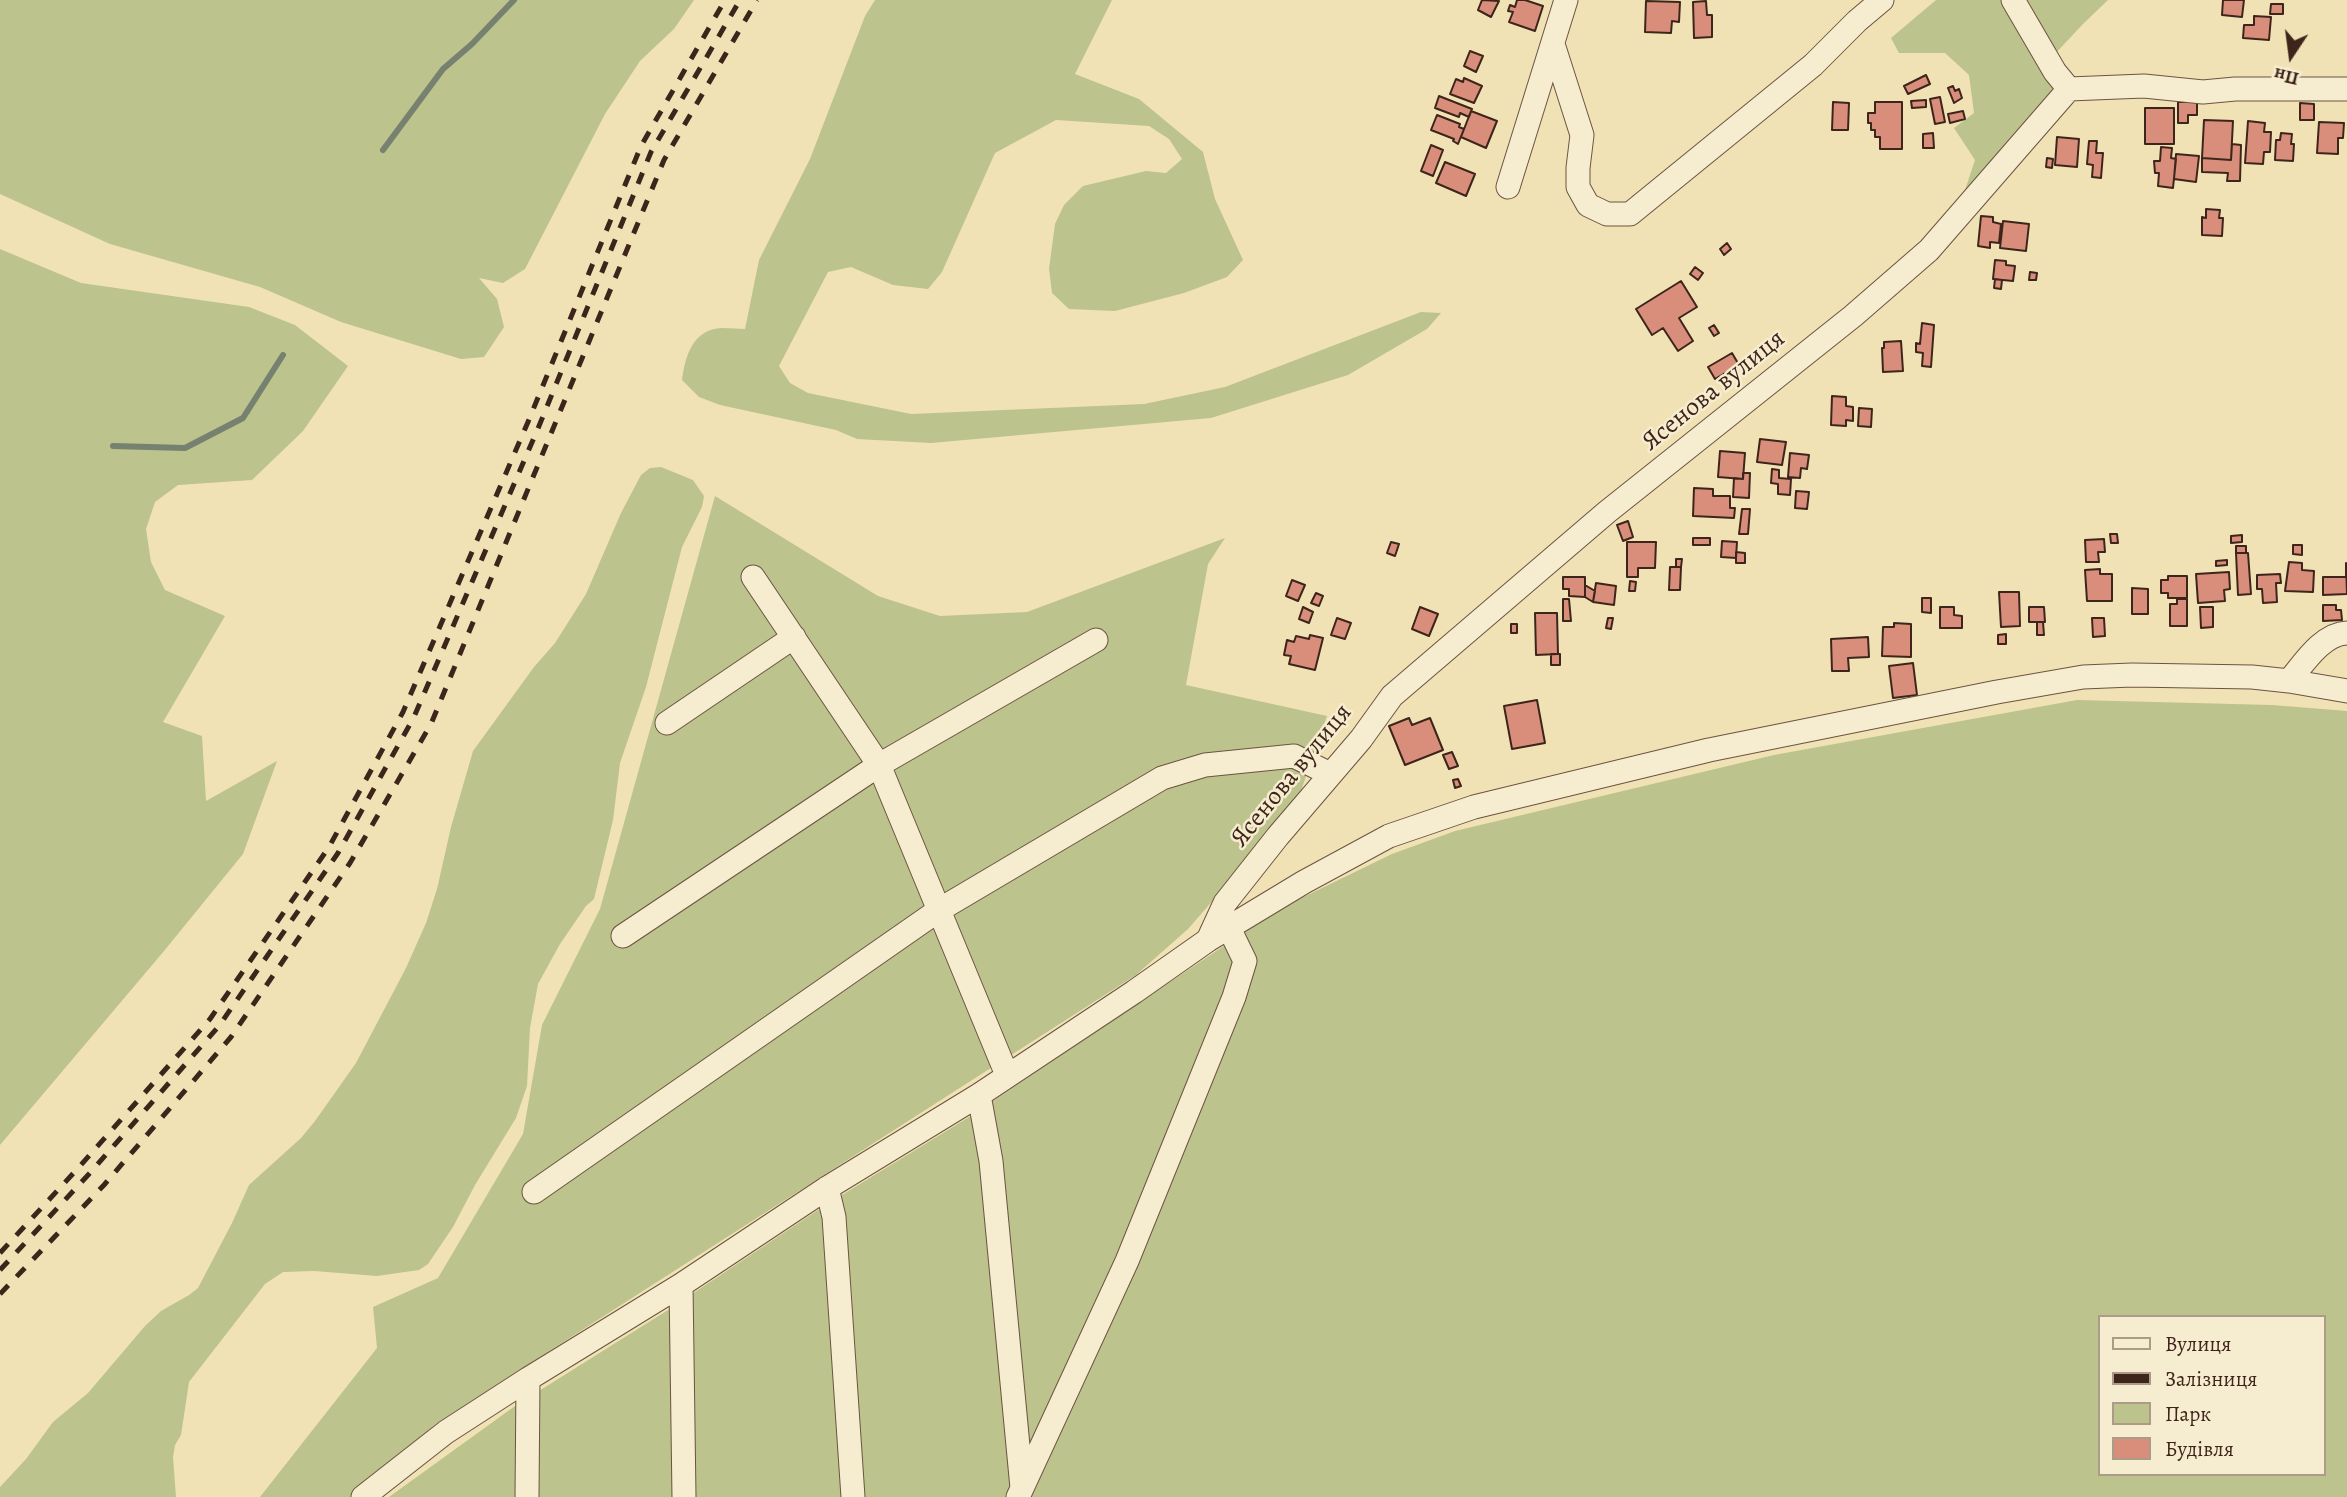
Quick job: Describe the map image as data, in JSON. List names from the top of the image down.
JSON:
{
  "streets": {
    "street": ["Ясенова вулиця"]
  },
  "legend": [
    "Вулиця",
    "Залізниця",
    "Парк",
    "Будівля"
  ],
  "north": "bottom"
}
